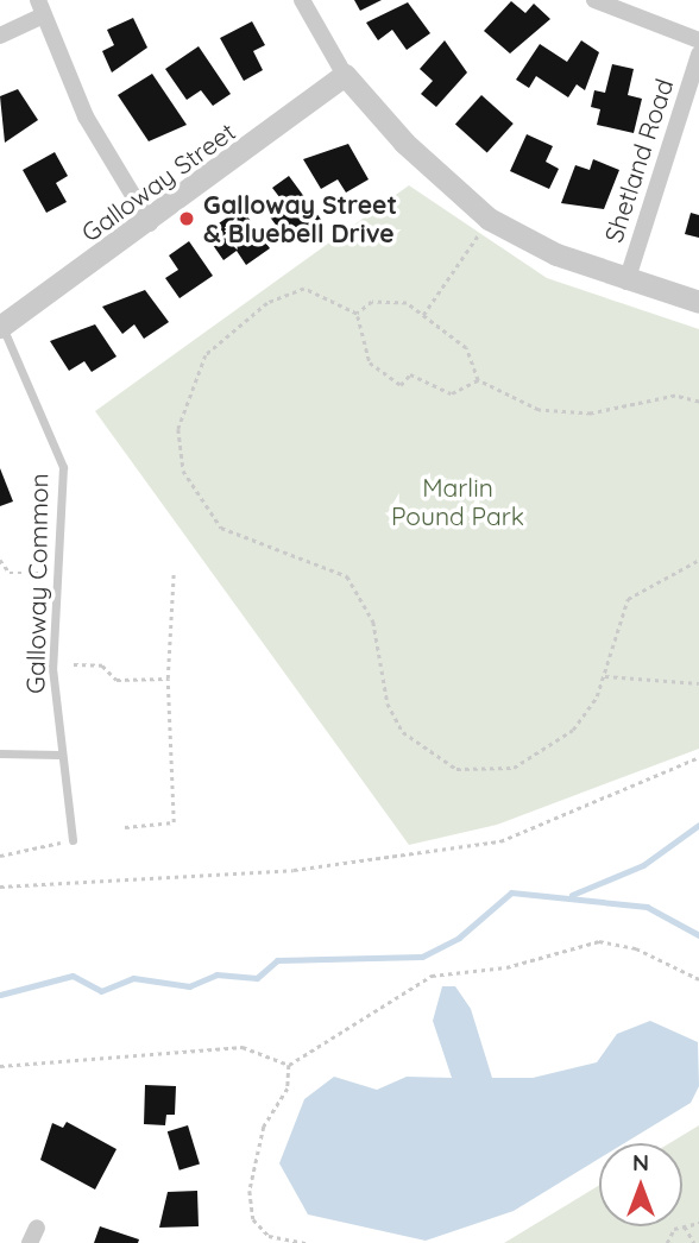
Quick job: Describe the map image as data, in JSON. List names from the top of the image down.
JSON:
{
  "streets": {
    "street": ["Shetland Road", "Galloway Street"],
    "lane": ["Galloway Common"]
  },
  "crossings": [
    ["Galloway Street", "Galloway Common"]
  ],
  "parks": ["Marlin Pound Park"],
  "places": ["Galloway Street & Bluebell Drive"],
  "north": "top"
}
